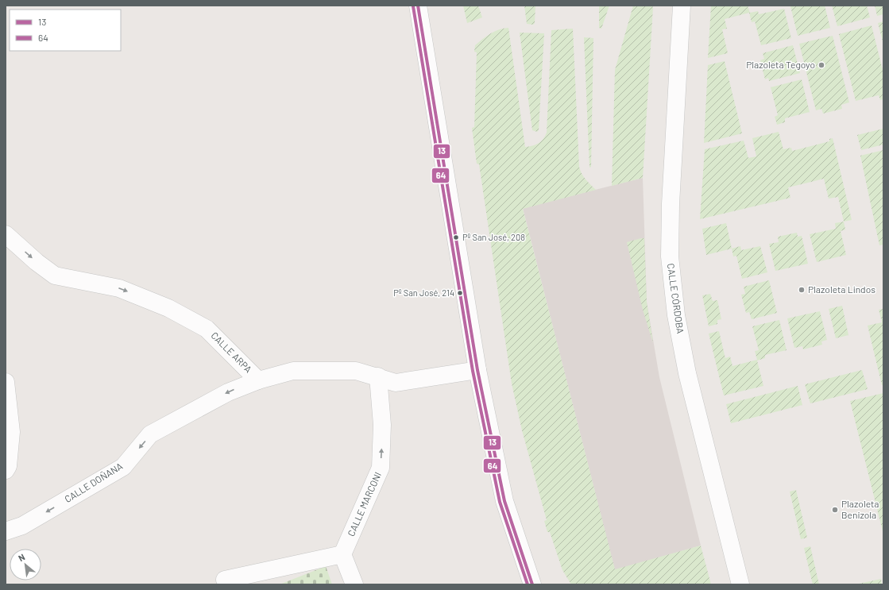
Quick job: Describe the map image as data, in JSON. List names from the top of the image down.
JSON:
{
  "streets": {
    "street": [
      "CALLE CÓRDOBA",
      "CALLE ARPA",
      "CALLE DOÑANA",
      "CALLE MARCONI"
    ]
  },
  "crossings": [
    ["CALLE ARPA", "CALLE DOÑANA"],
    ["CALLE ARPA", "CALLE MARCONI"]
  ],
  "one_way": ["CALLE ARPA", "CALLE DOÑANA", "CALLE MARCONI"],
  "places": [
    "Plazoleta Tegoyo",
    "Pº San José, 208",
    "Plazoleta Lindos",
    "Pº San José, 214",
    "Plazoleta Benizola"
  ],
  "lines": ["transit line 13", "transit line 64"],
  "legend": ["13", "64"],
  "north": "top left"
}
